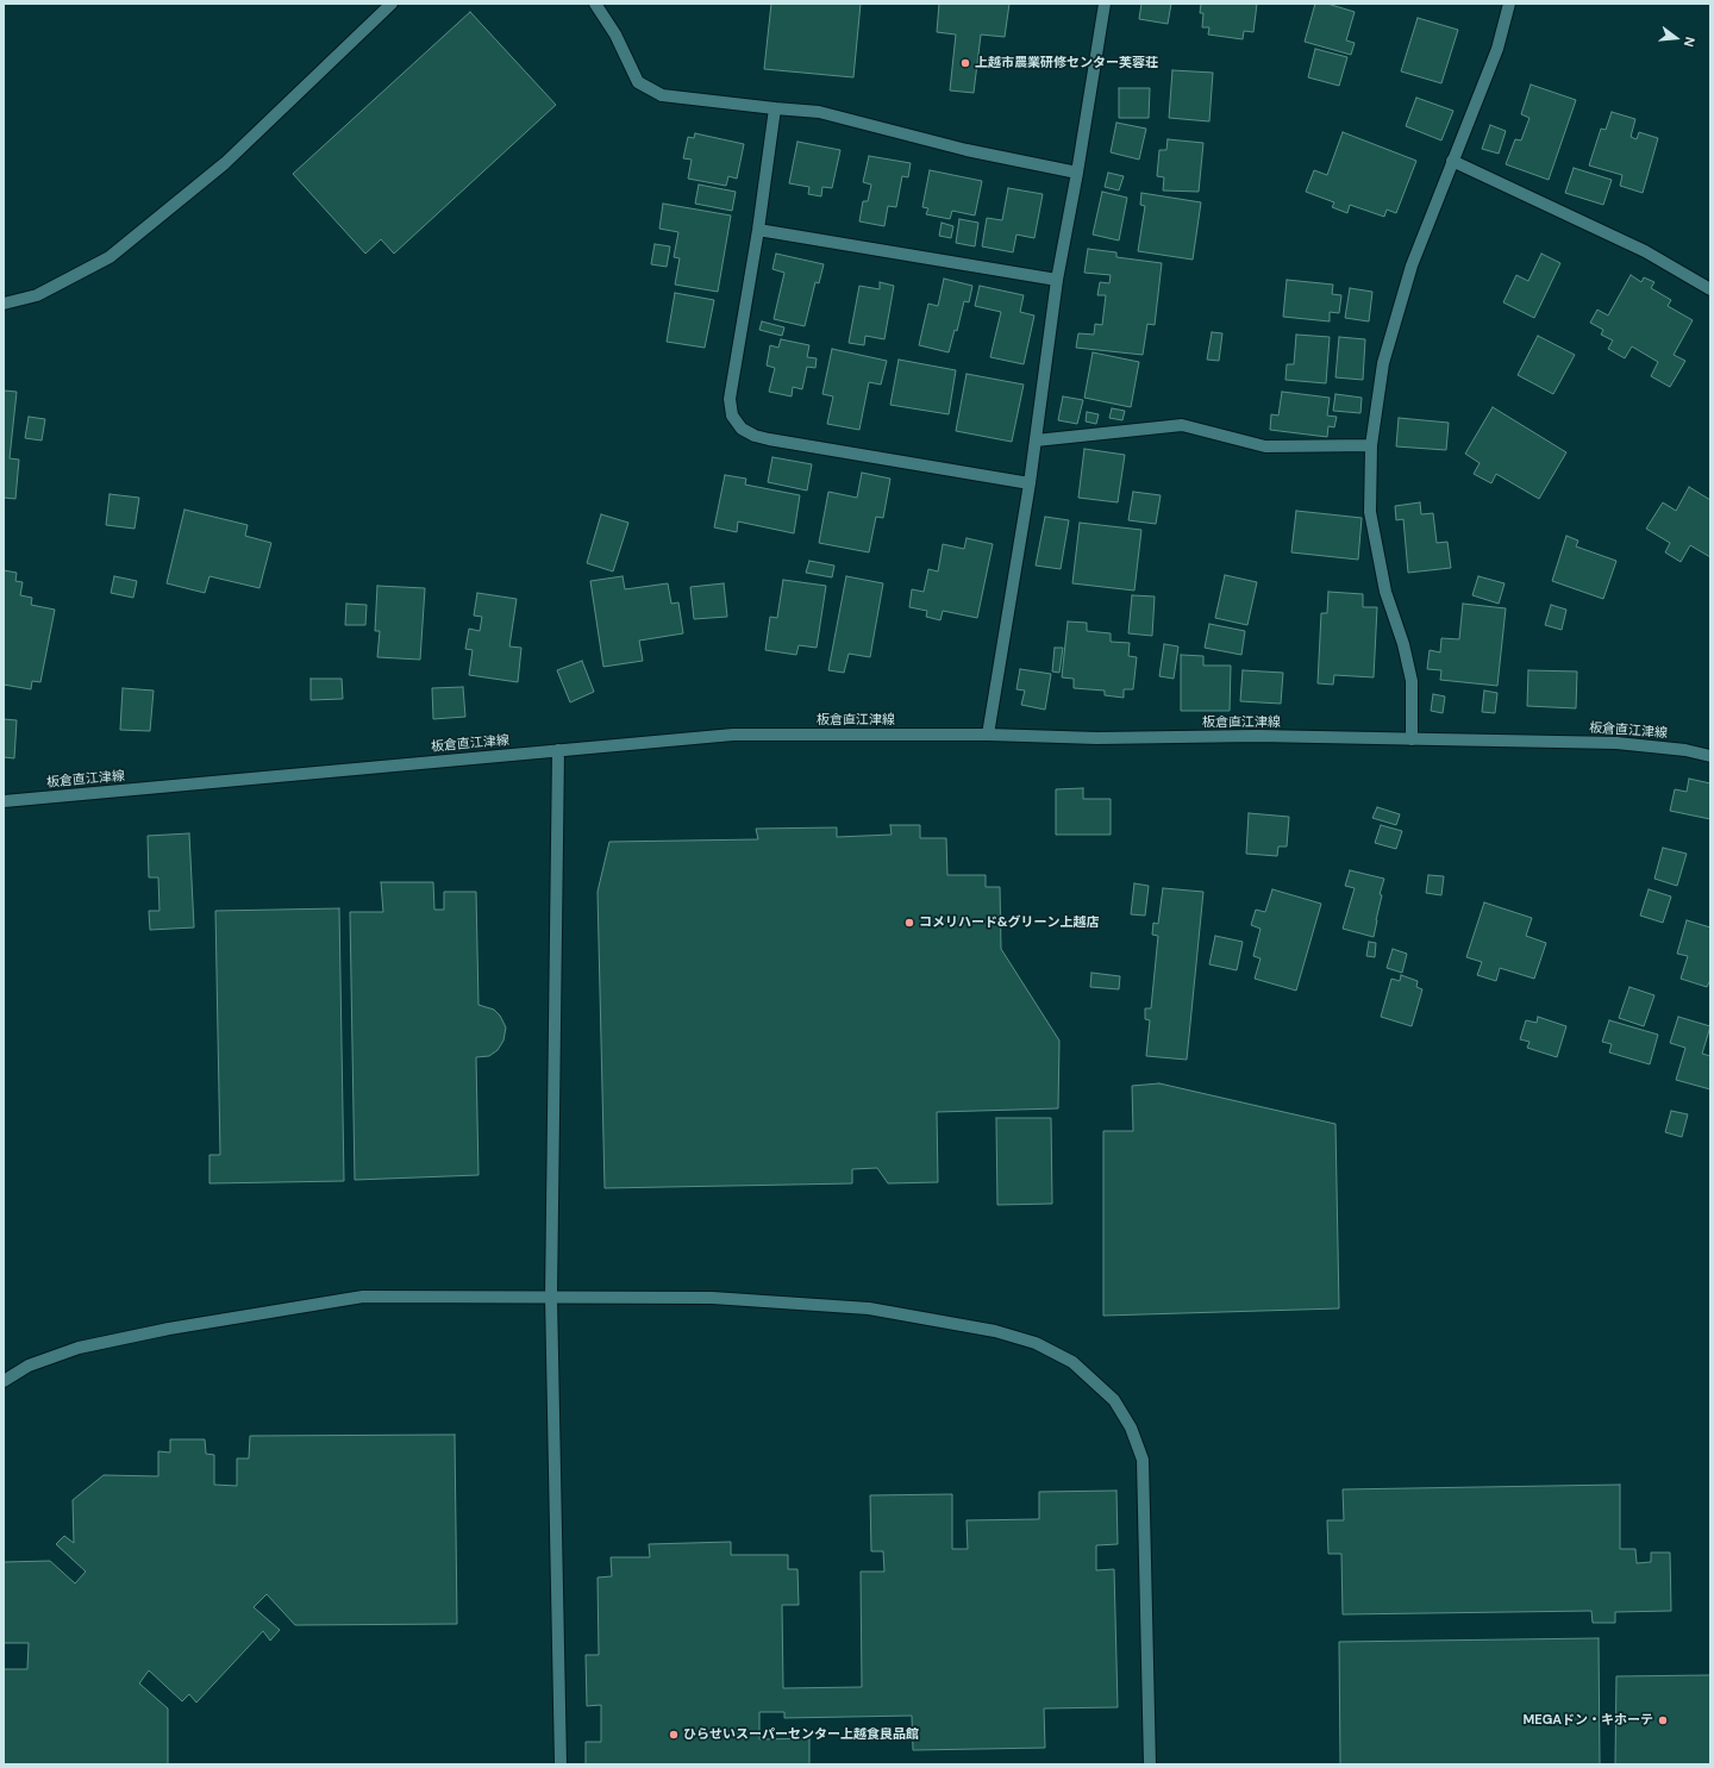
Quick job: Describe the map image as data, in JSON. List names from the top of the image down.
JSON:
{
  "streets": {
    "street": ["板倉直江津線"]
  },
  "places": [
    "上越市農業研修センター芙蓉荘",
    "コメリハード&グリーン上越店",
    "MEGAドン・キホーテ",
    "ひらせいスーパーセンター上越食良品館"
  ],
  "north": "right"
}
